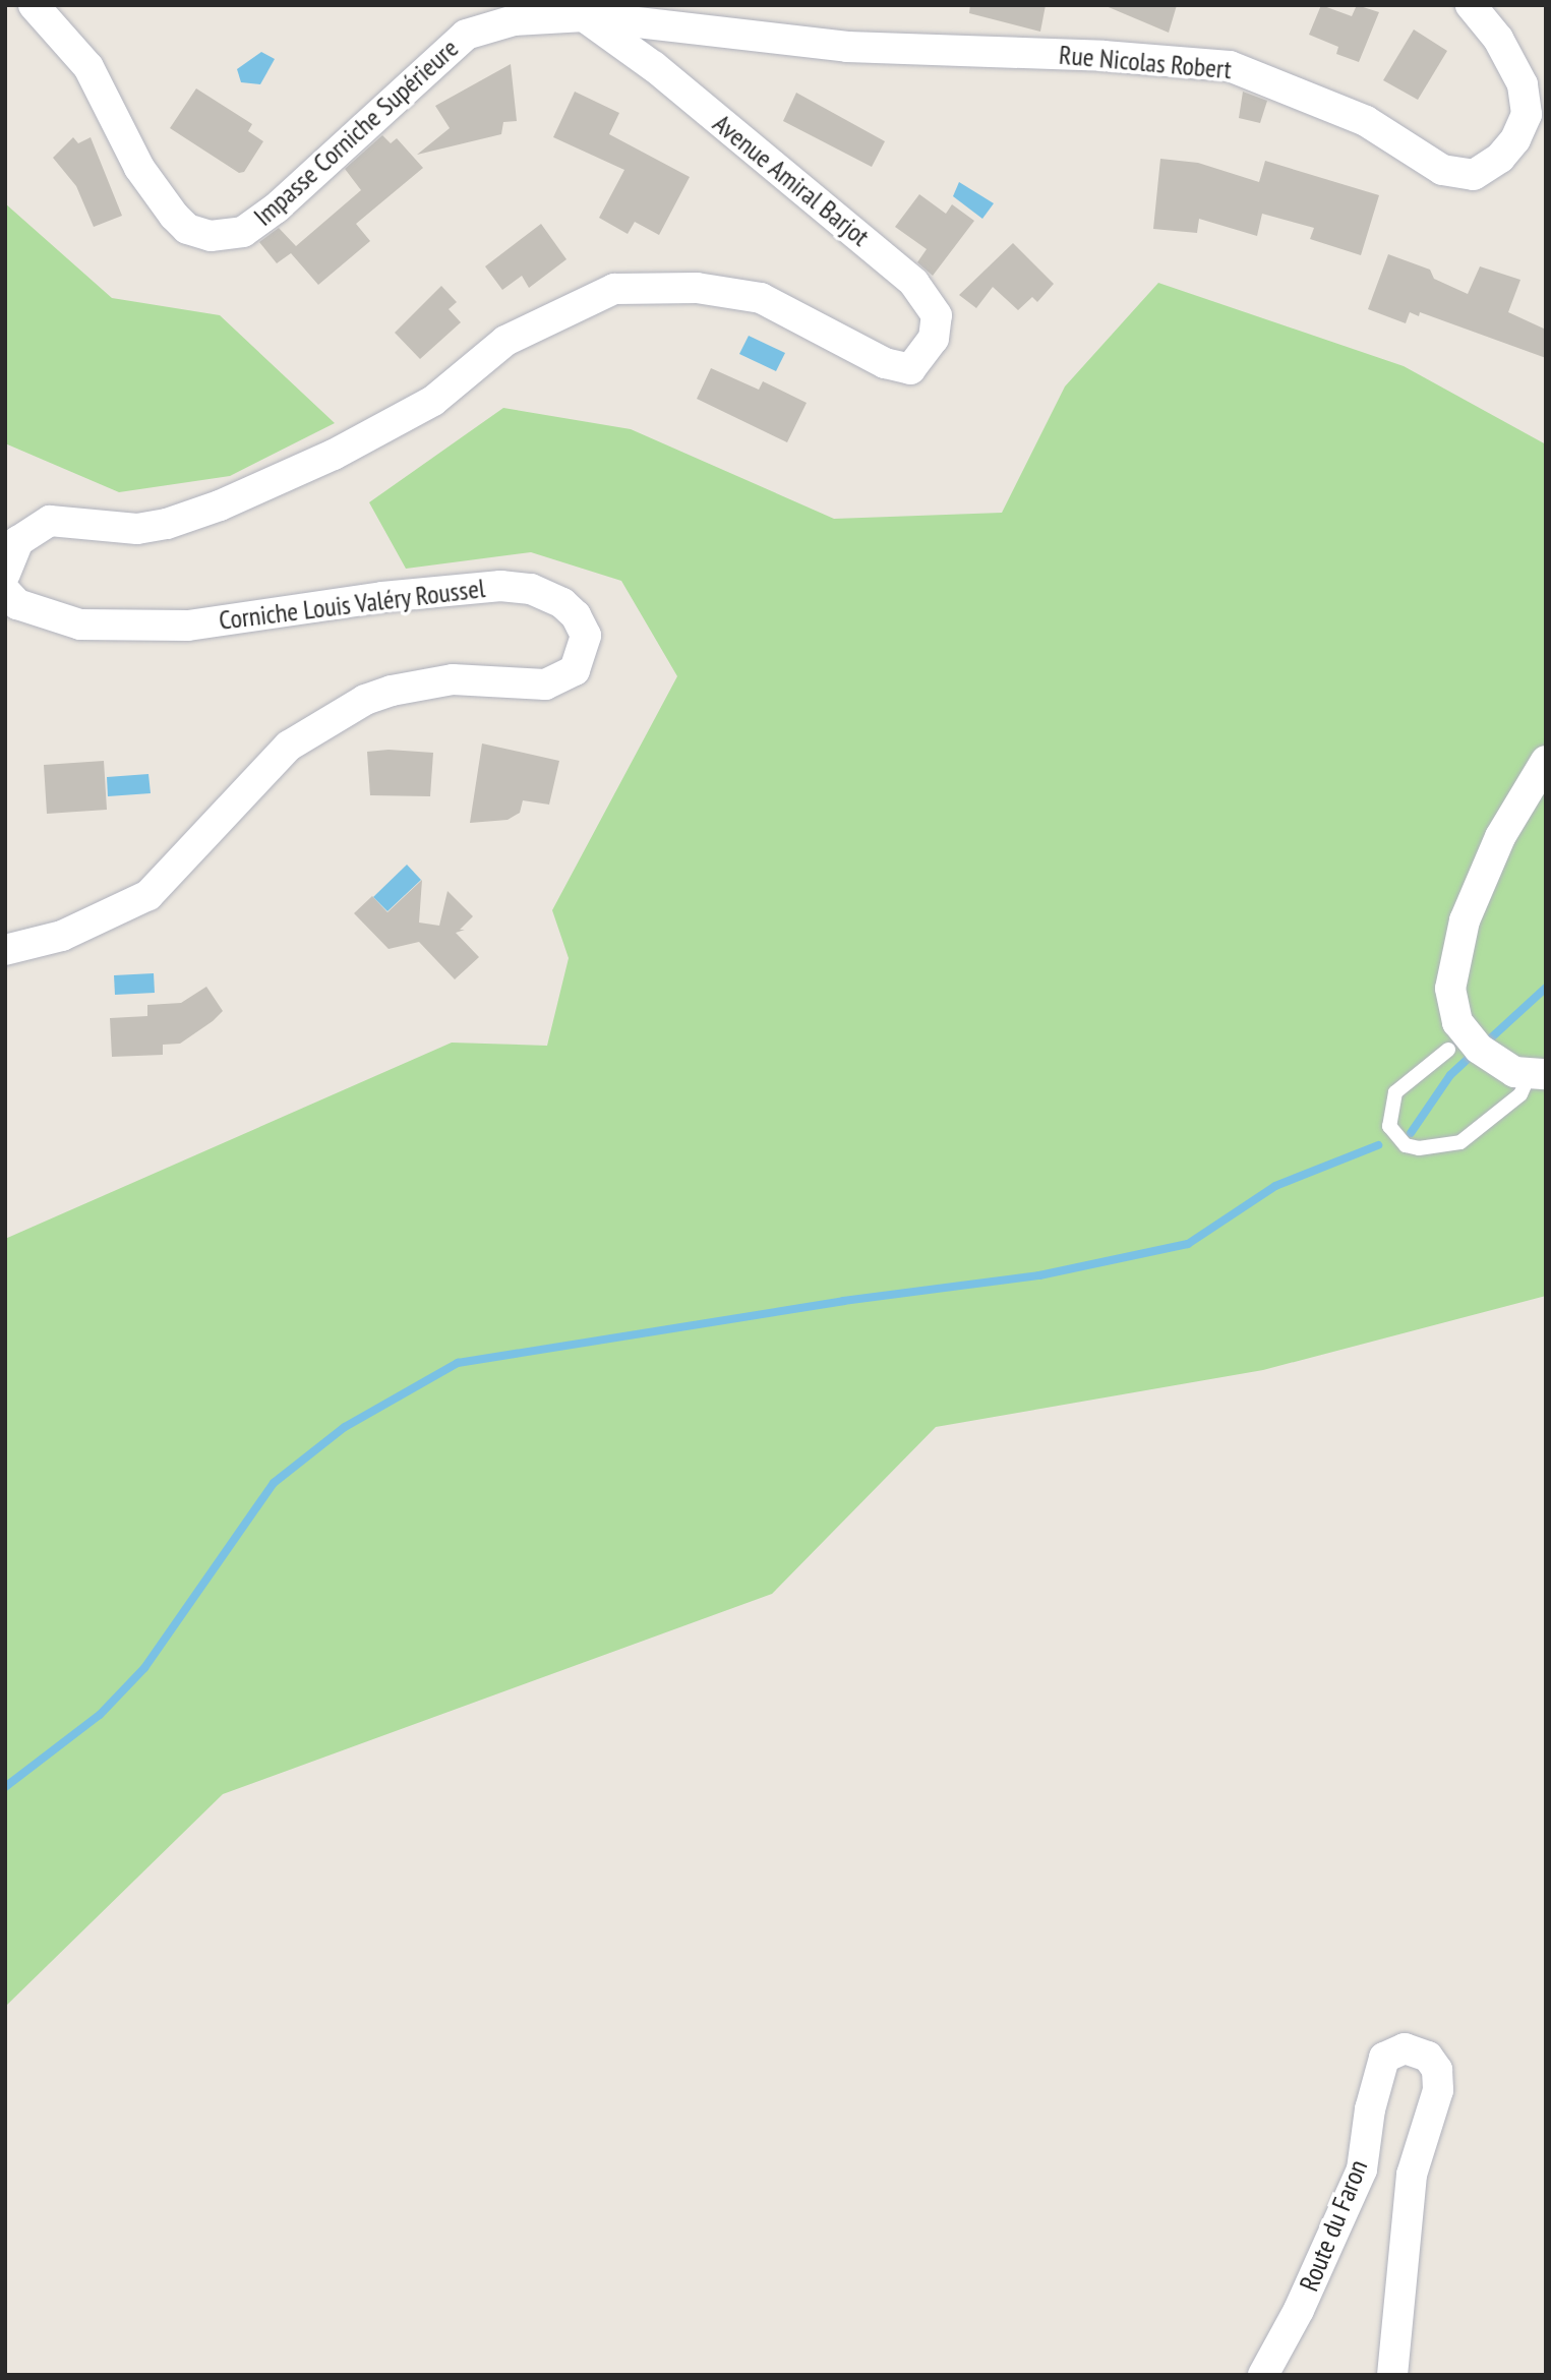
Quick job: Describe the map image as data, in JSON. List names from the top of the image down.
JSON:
{
  "streets": {
    "street": [
      "Rue Nicolas Robert",
      "Impasse Corniche Supérieure",
      "Avenue Amiral Barjot",
      "Corniche Louis Valéry Roussel",
      "Route du Faron"
    ]
  },
  "crossings": [
    ["Rue Nicolas Robert", "Impasse Corniche Supérieure"],
    ["Rue Nicolas Robert", "Avenue Amiral Barjot"],
    ["Impasse Corniche Supérieure", "Avenue Amiral Barjot"]
  ]
}
